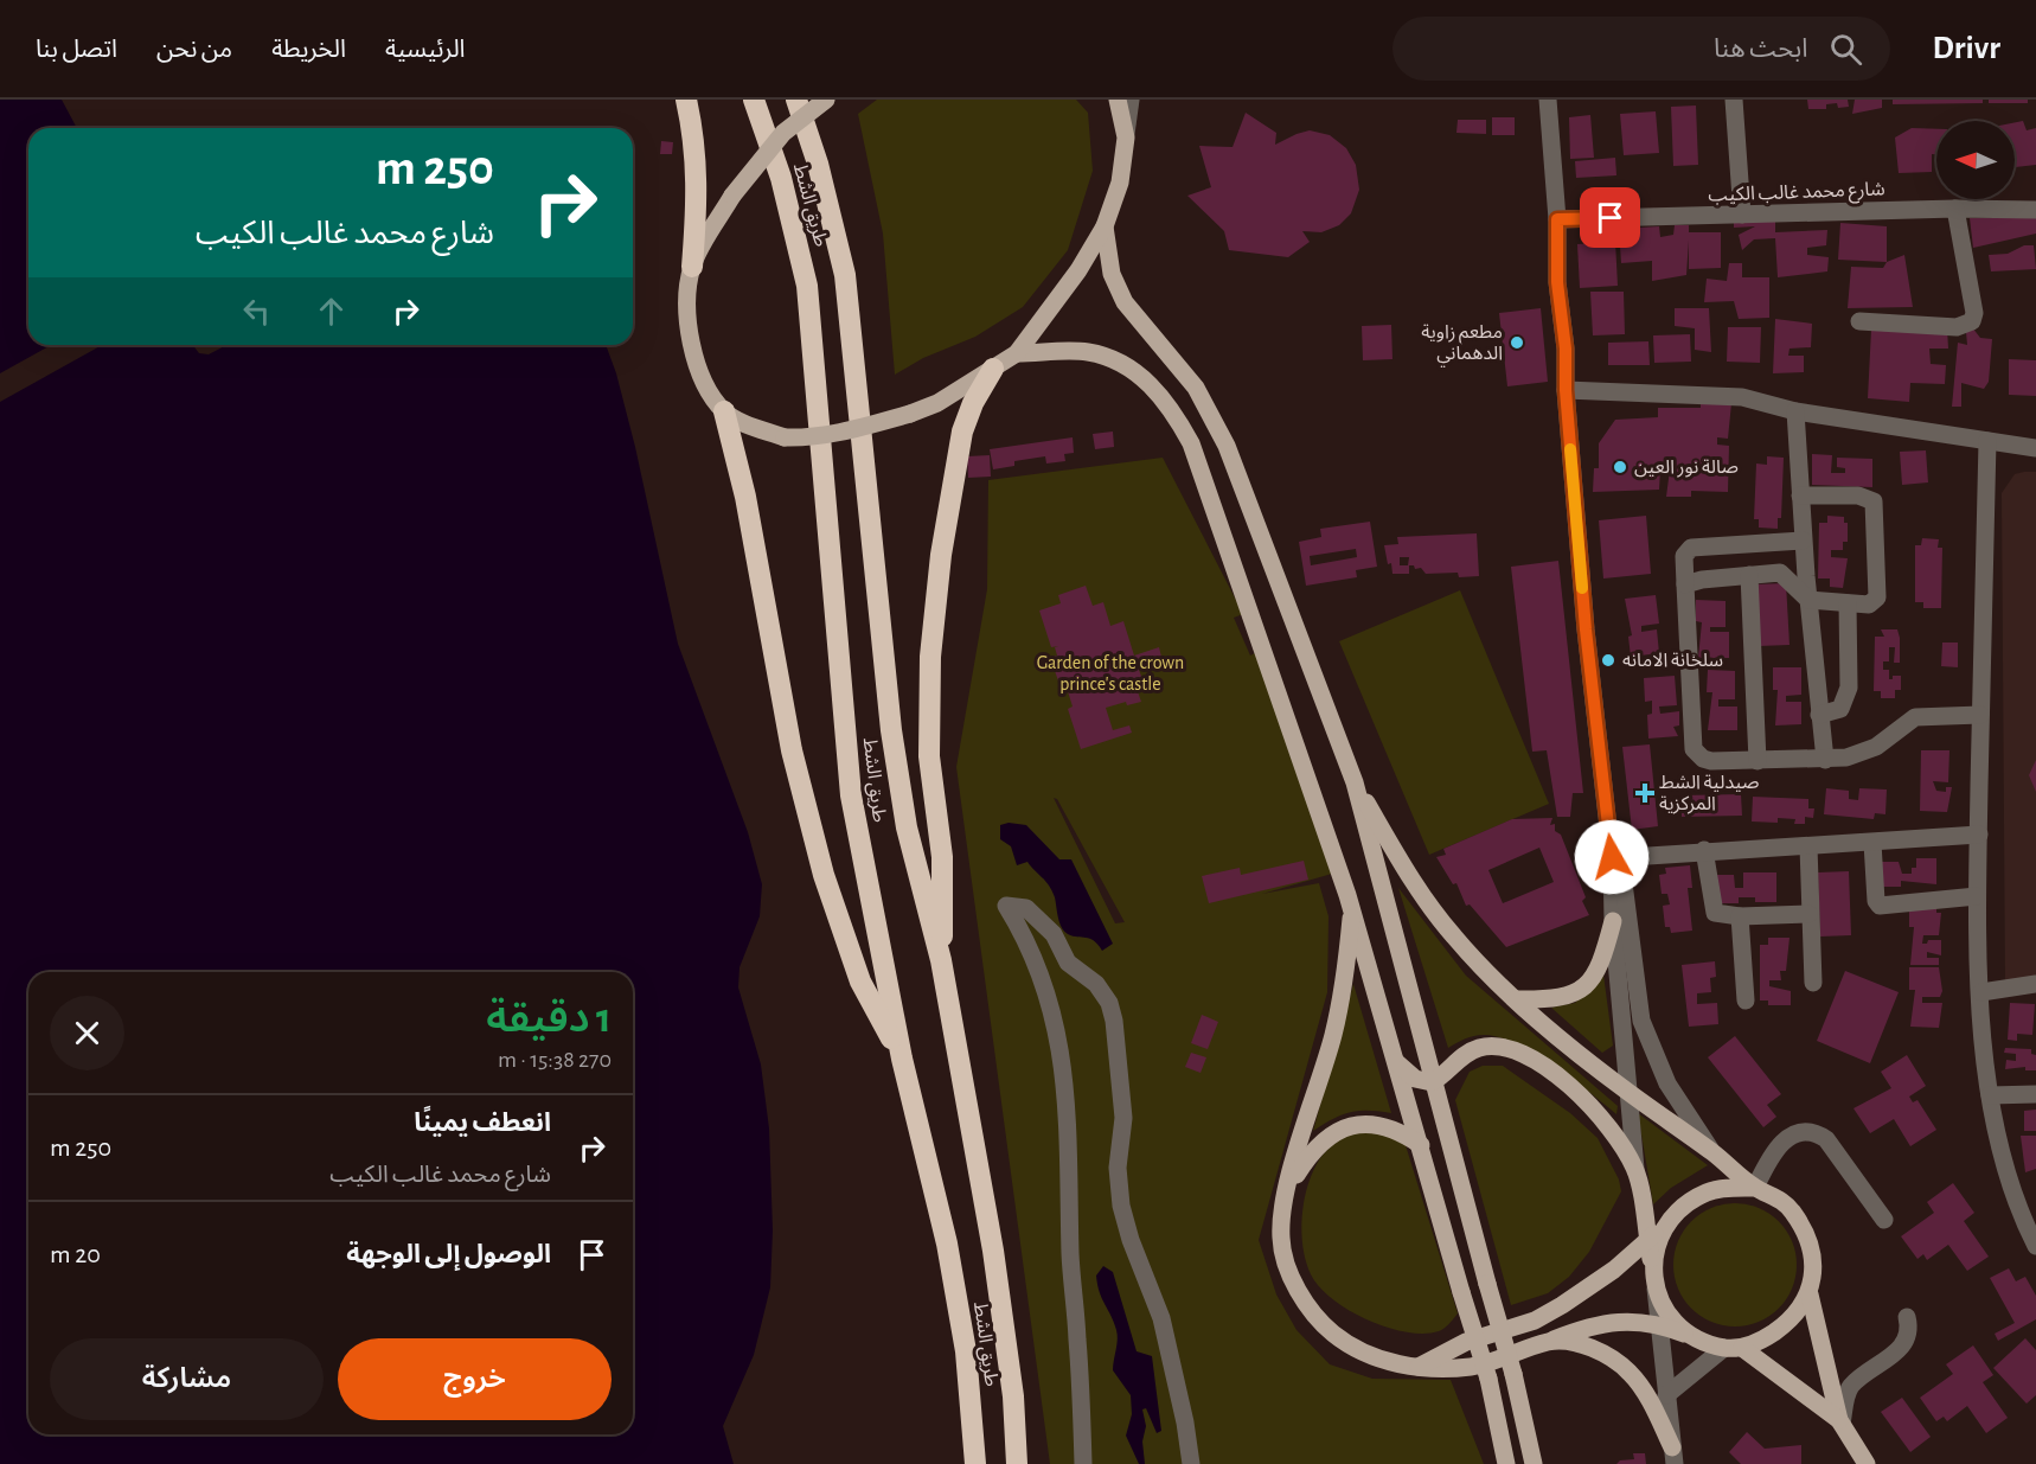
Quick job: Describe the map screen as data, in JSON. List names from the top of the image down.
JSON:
{
  "streets": {
    "highway": ["طريق الشط"],
    "street": ["شارع محمد غالب الكيب"]
  },
  "parks": ["Garden of the crown prince's castle"],
  "places": {
    "other": ["مطعم زاوية الدهماني", "صالة نور العين", "سلخانة الامانه"],
    "health": ["صيدلية الشط المركزية"]
  },
  "north": "left",
  "page": {
    "header": "Drivr",
    "search": "ابحث هنا",
    "nav": [
      "الرئيسية",
      "الخريطة",
      "من نحن",
      "اتصل بنا"
    ],
    "turn": ["250 m", "شارع محمد غالب الكيب"],
    "heading": ["1 دقيقة", "270 m · 15:38"],
    "list": [
      {
        "name": "انعطف يمينًا",
        "note": "شارع محمد غالب الكيب",
        "value": "250 m"
      },
      {
        "name": "الوصول إلى الوجهة",
        "value": "20 m"
      }
    ],
    "buttons": ["خروج", "مشاركة"]
  }
}
